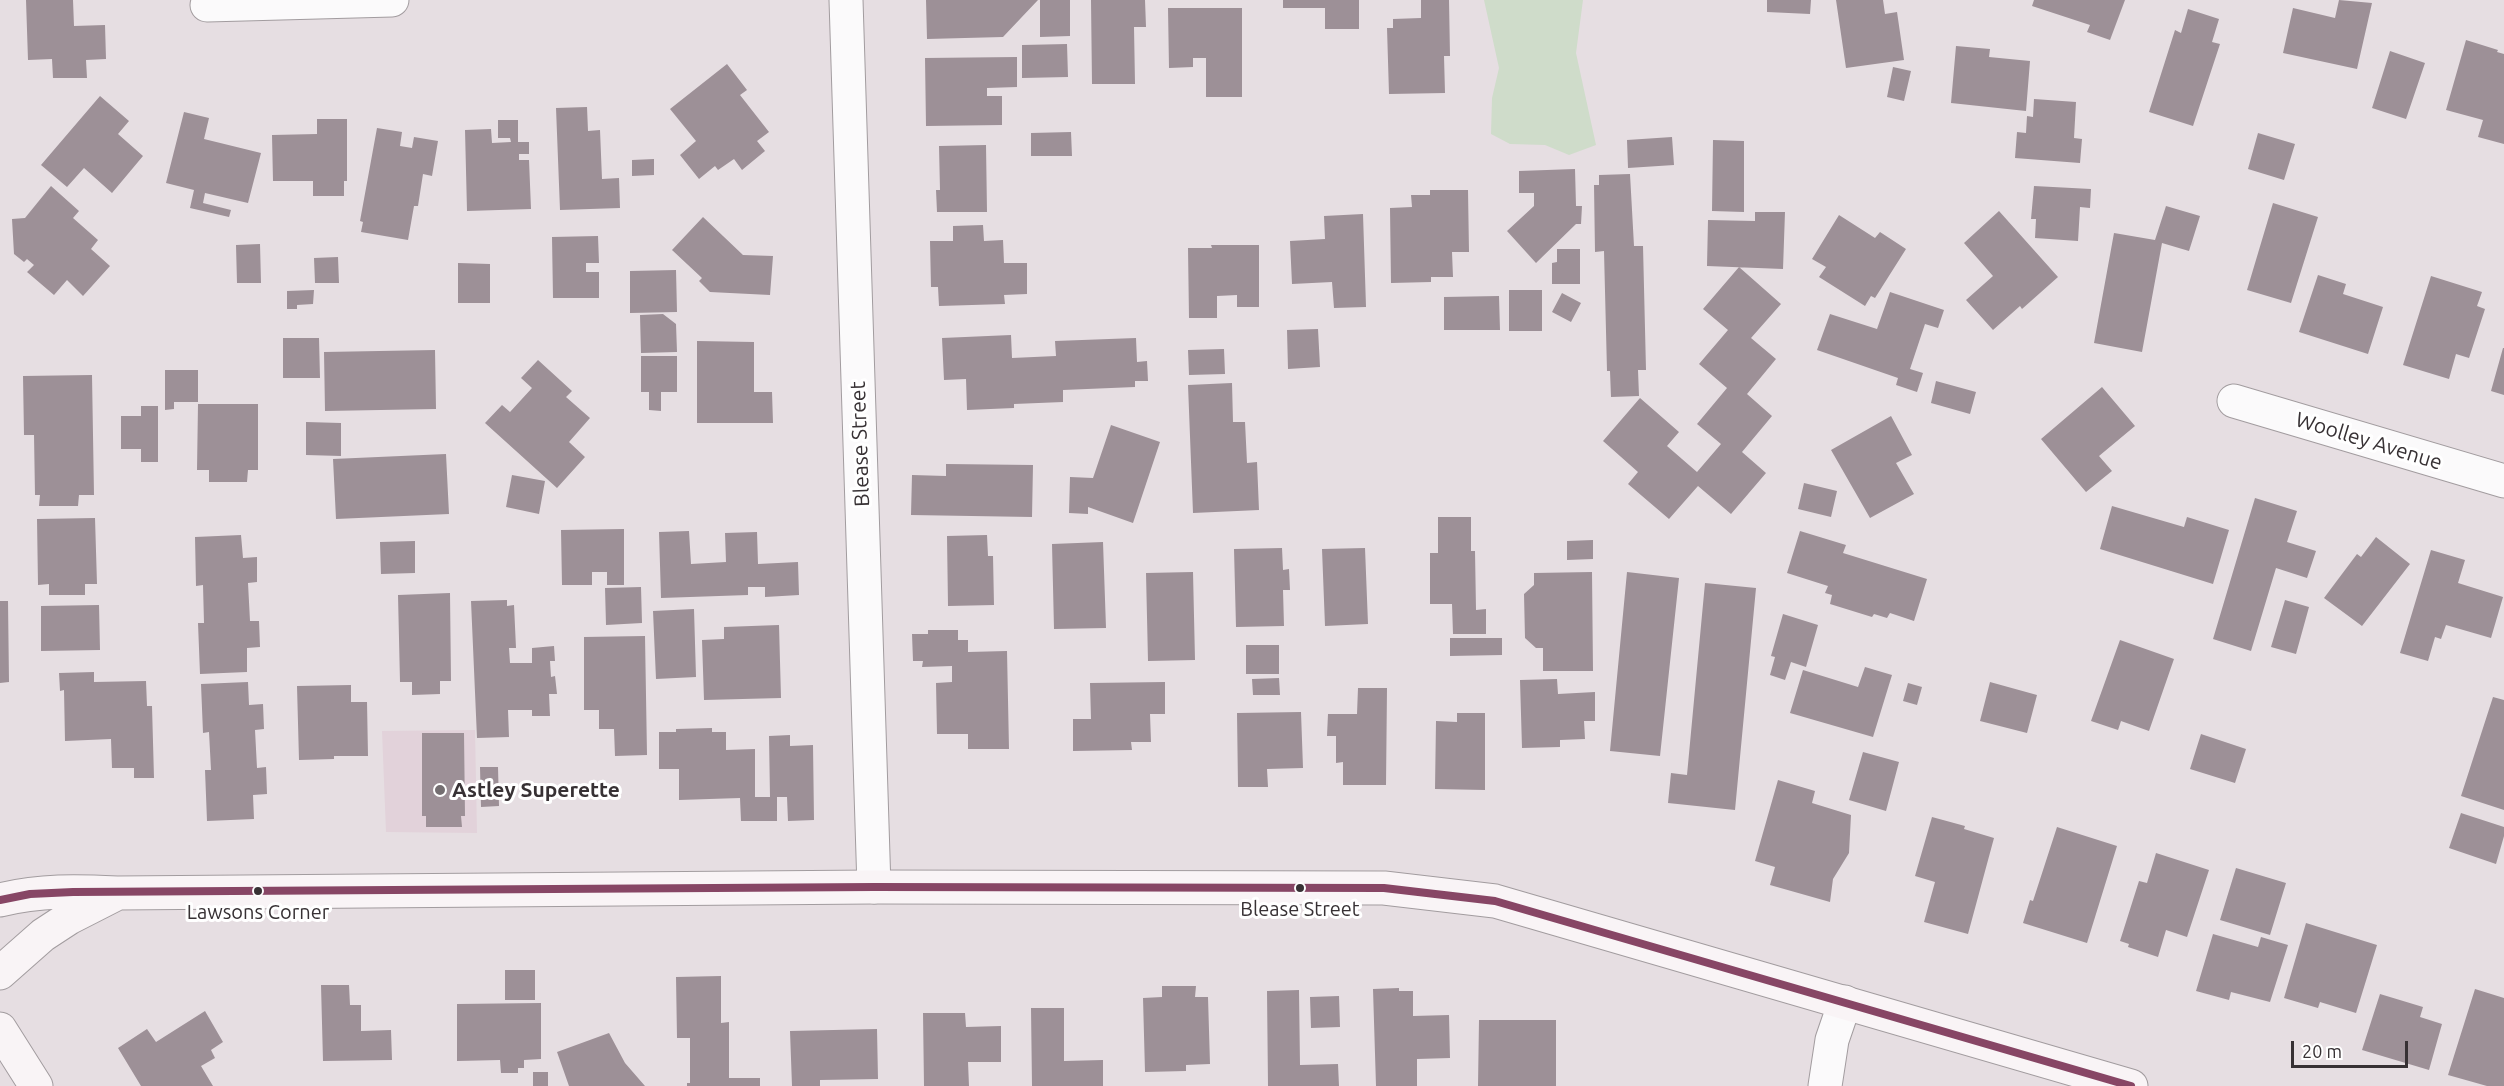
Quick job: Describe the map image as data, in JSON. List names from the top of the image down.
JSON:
{
  "streets": {
    "street": ["Woolley Avenue", "Blease Street"]
  },
  "places": ["Astley Superette", "Blease Street", "Lawsons Corner"],
  "scale_bar": "20 m"
}
